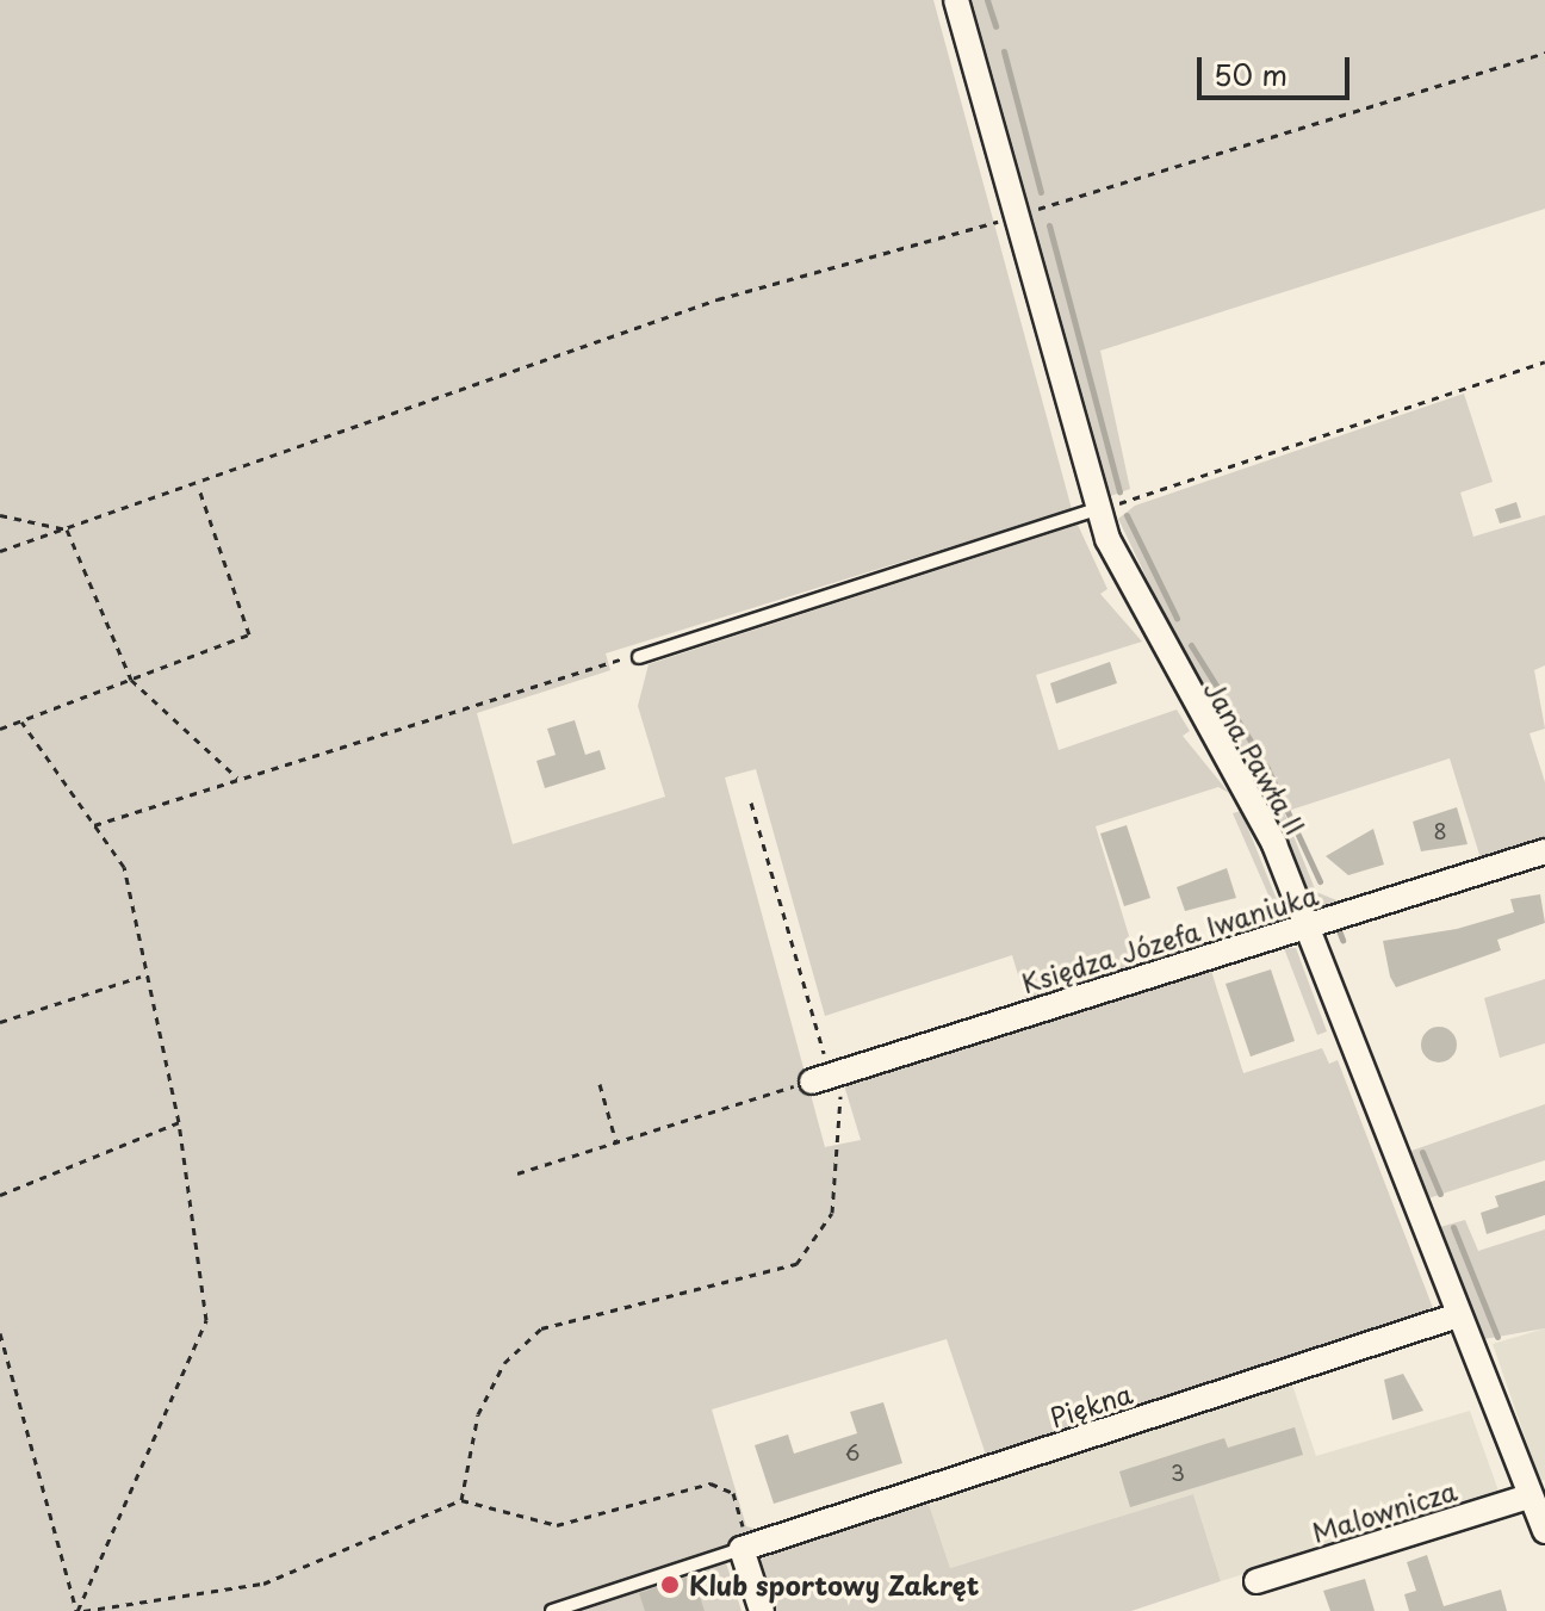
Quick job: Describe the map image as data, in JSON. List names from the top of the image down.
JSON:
{
  "streets": {
    "street": [
      "Jana Pawła II",
      "Księdza Józefa Iwaniuka",
      "Piękna",
      "Malownicza"
    ]
  },
  "crossings": [
    ["Jana Pawła II", "Księdza Józefa Iwaniuka"],
    ["Jana Pawła II", "Piękna"],
    ["Jana Pawła II", "Malownicza"]
  ],
  "places": ["Klub sportowy Zakręt"],
  "house_numbers": ["8", "6", "3"],
  "scale_bar": "50 m"
}
